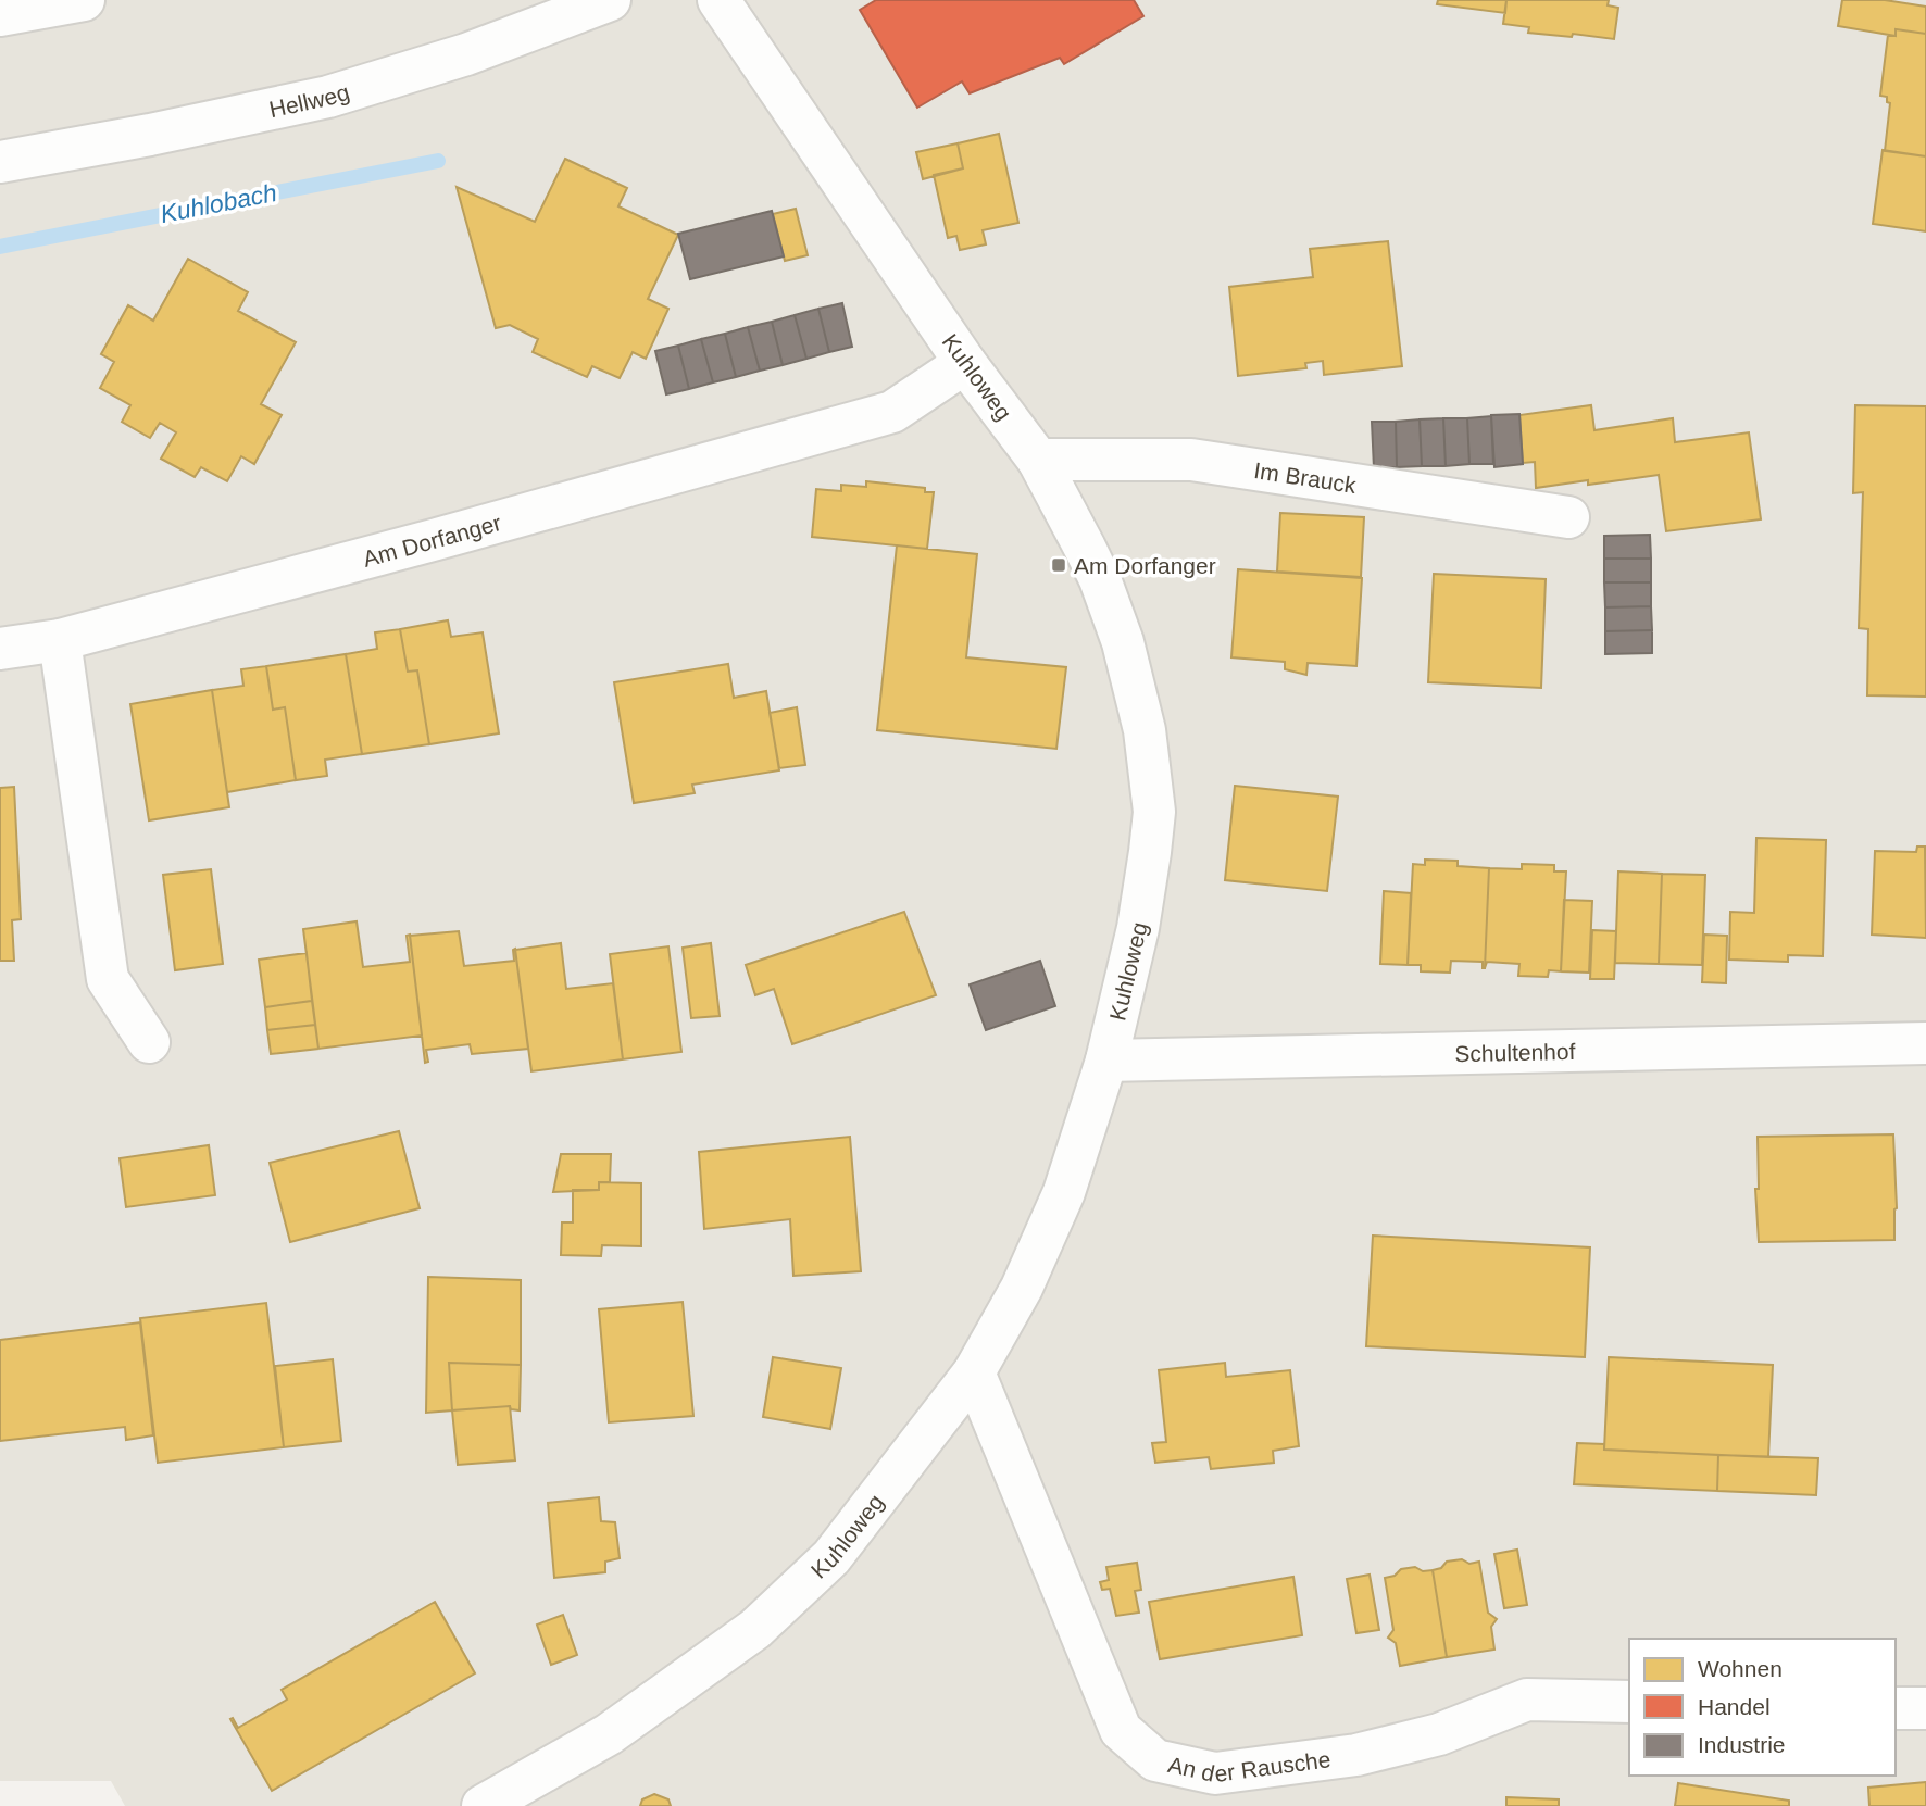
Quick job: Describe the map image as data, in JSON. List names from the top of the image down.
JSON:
{
  "streets": {
    "street": [
      "Hellweg",
      "Kuhloweg",
      "Im Brauck",
      "Am Dorfanger",
      "Schultenhof",
      "An der Rausche"
    ]
  },
  "crossings": [
    ["Kuhloweg", "Im Brauck"],
    ["Kuhloweg", "Am Dorfanger"],
    ["Kuhloweg", "Schultenhof"],
    ["Kuhloweg", "An der Rausche"]
  ],
  "water": ["Kuhlobach"],
  "places": {
    "transit": ["Am Dorfanger"]
  },
  "legend": ["Wohnen", "Handel", "Industrie"]
}
